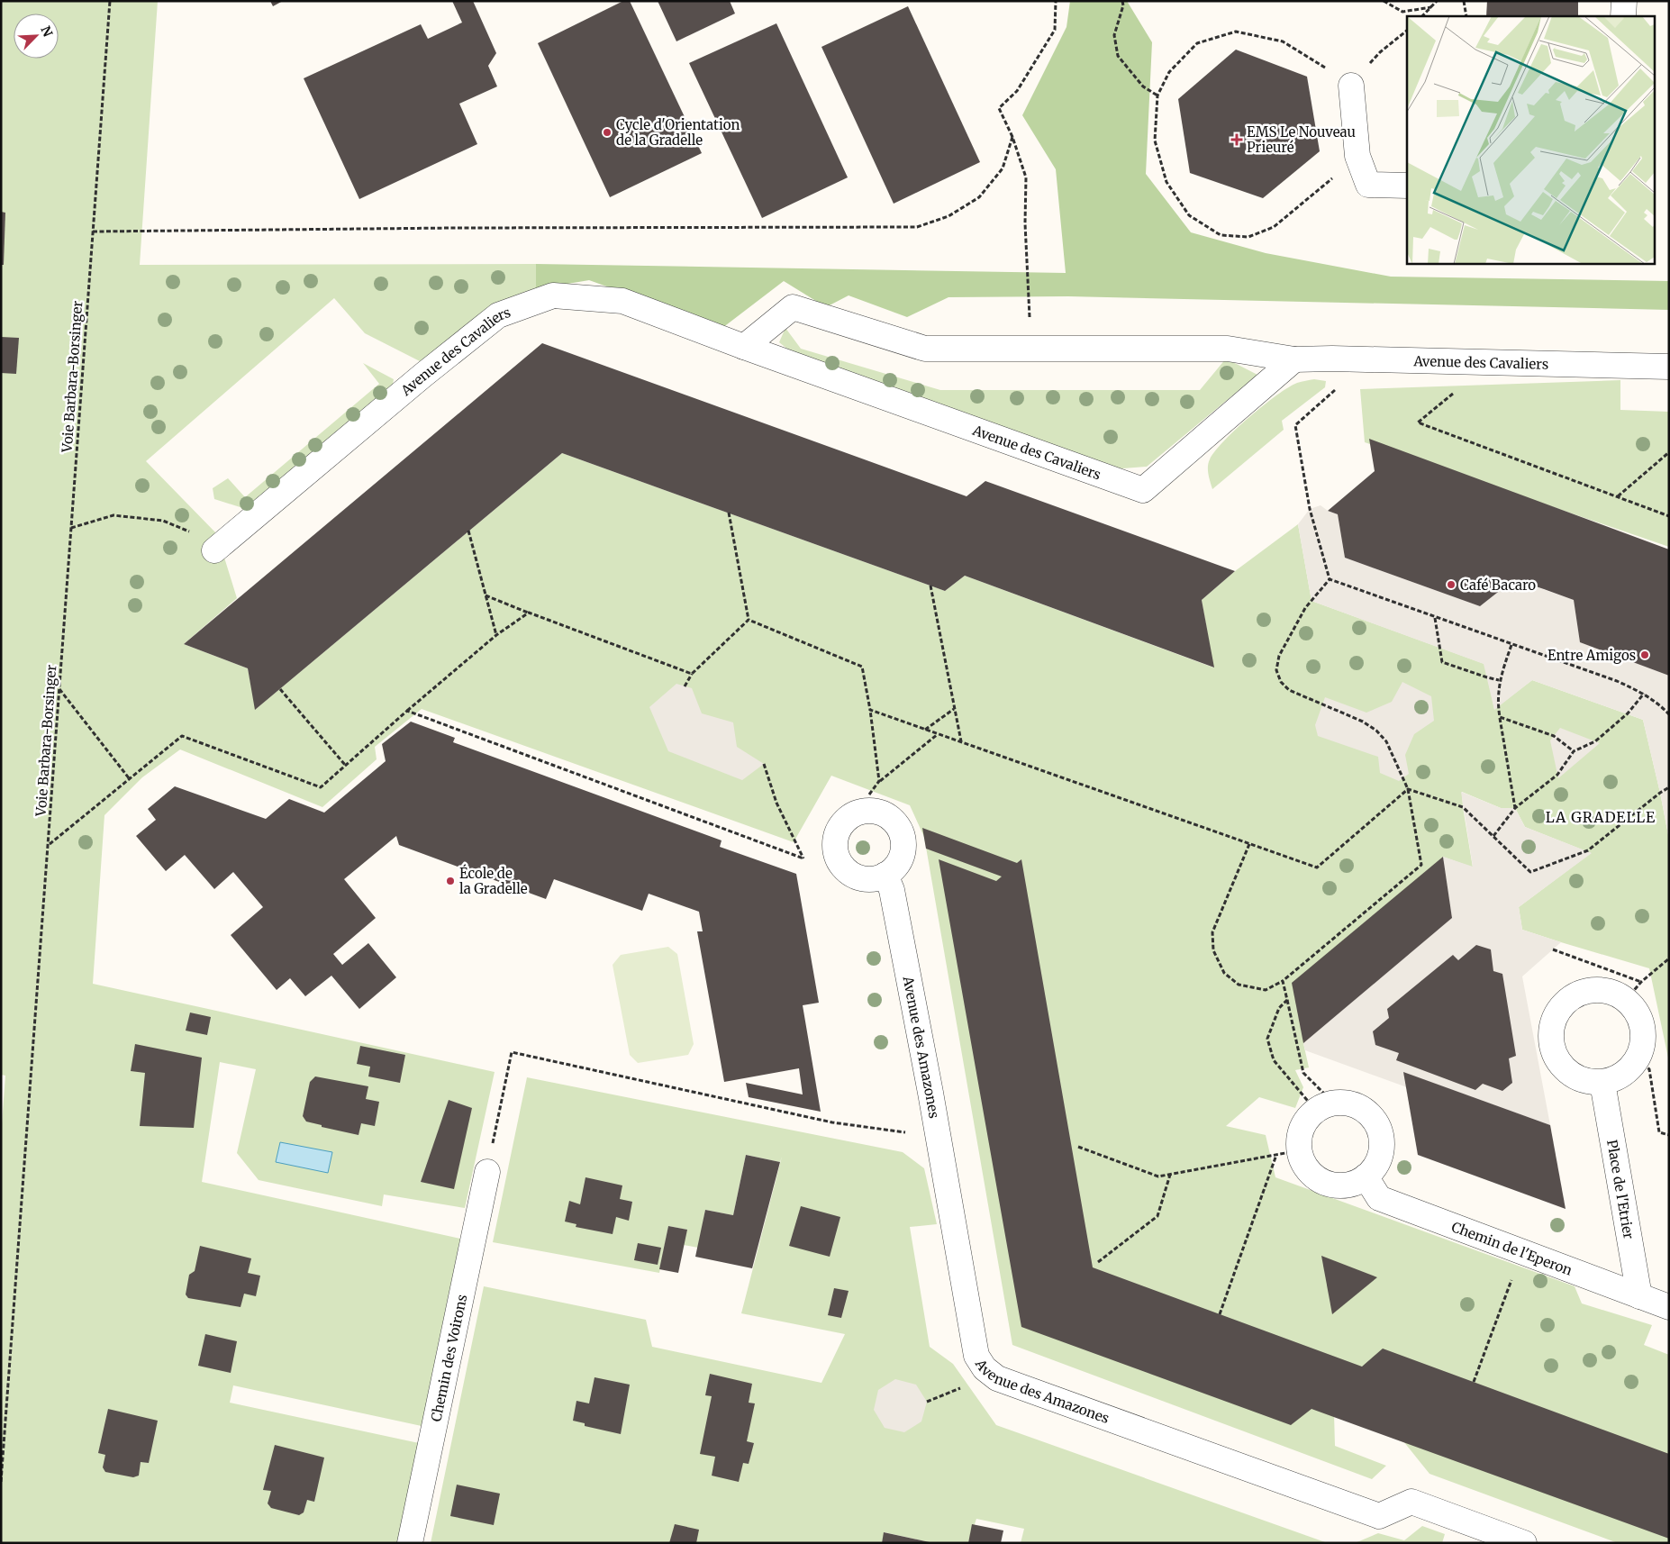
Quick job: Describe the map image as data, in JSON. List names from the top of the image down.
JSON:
{
  "streets": {
    "street": [
      "Avenue des Cavaliers",
      "Avenue des Amazones",
      "Place de l'Etrier",
      "Chemin de l'Eperon",
      "Chemin des Voirons"
    ],
    "path": ["Voie Barbara-Borsinger"]
  },
  "crossings": [
    ["Place de l'Etrier", "Chemin de l'Eperon"]
  ],
  "districts": ["LA GRADELLE"],
  "places": {
    "other": [
      "Cycle d'Orientation de la Gradelle",
      "Café Bacaro",
      "Entre Amigos",
      "École de la Gradelle"
    ],
    "health": ["EMS Le Nouveau Prieuré"]
  },
  "north": "top right"
}
